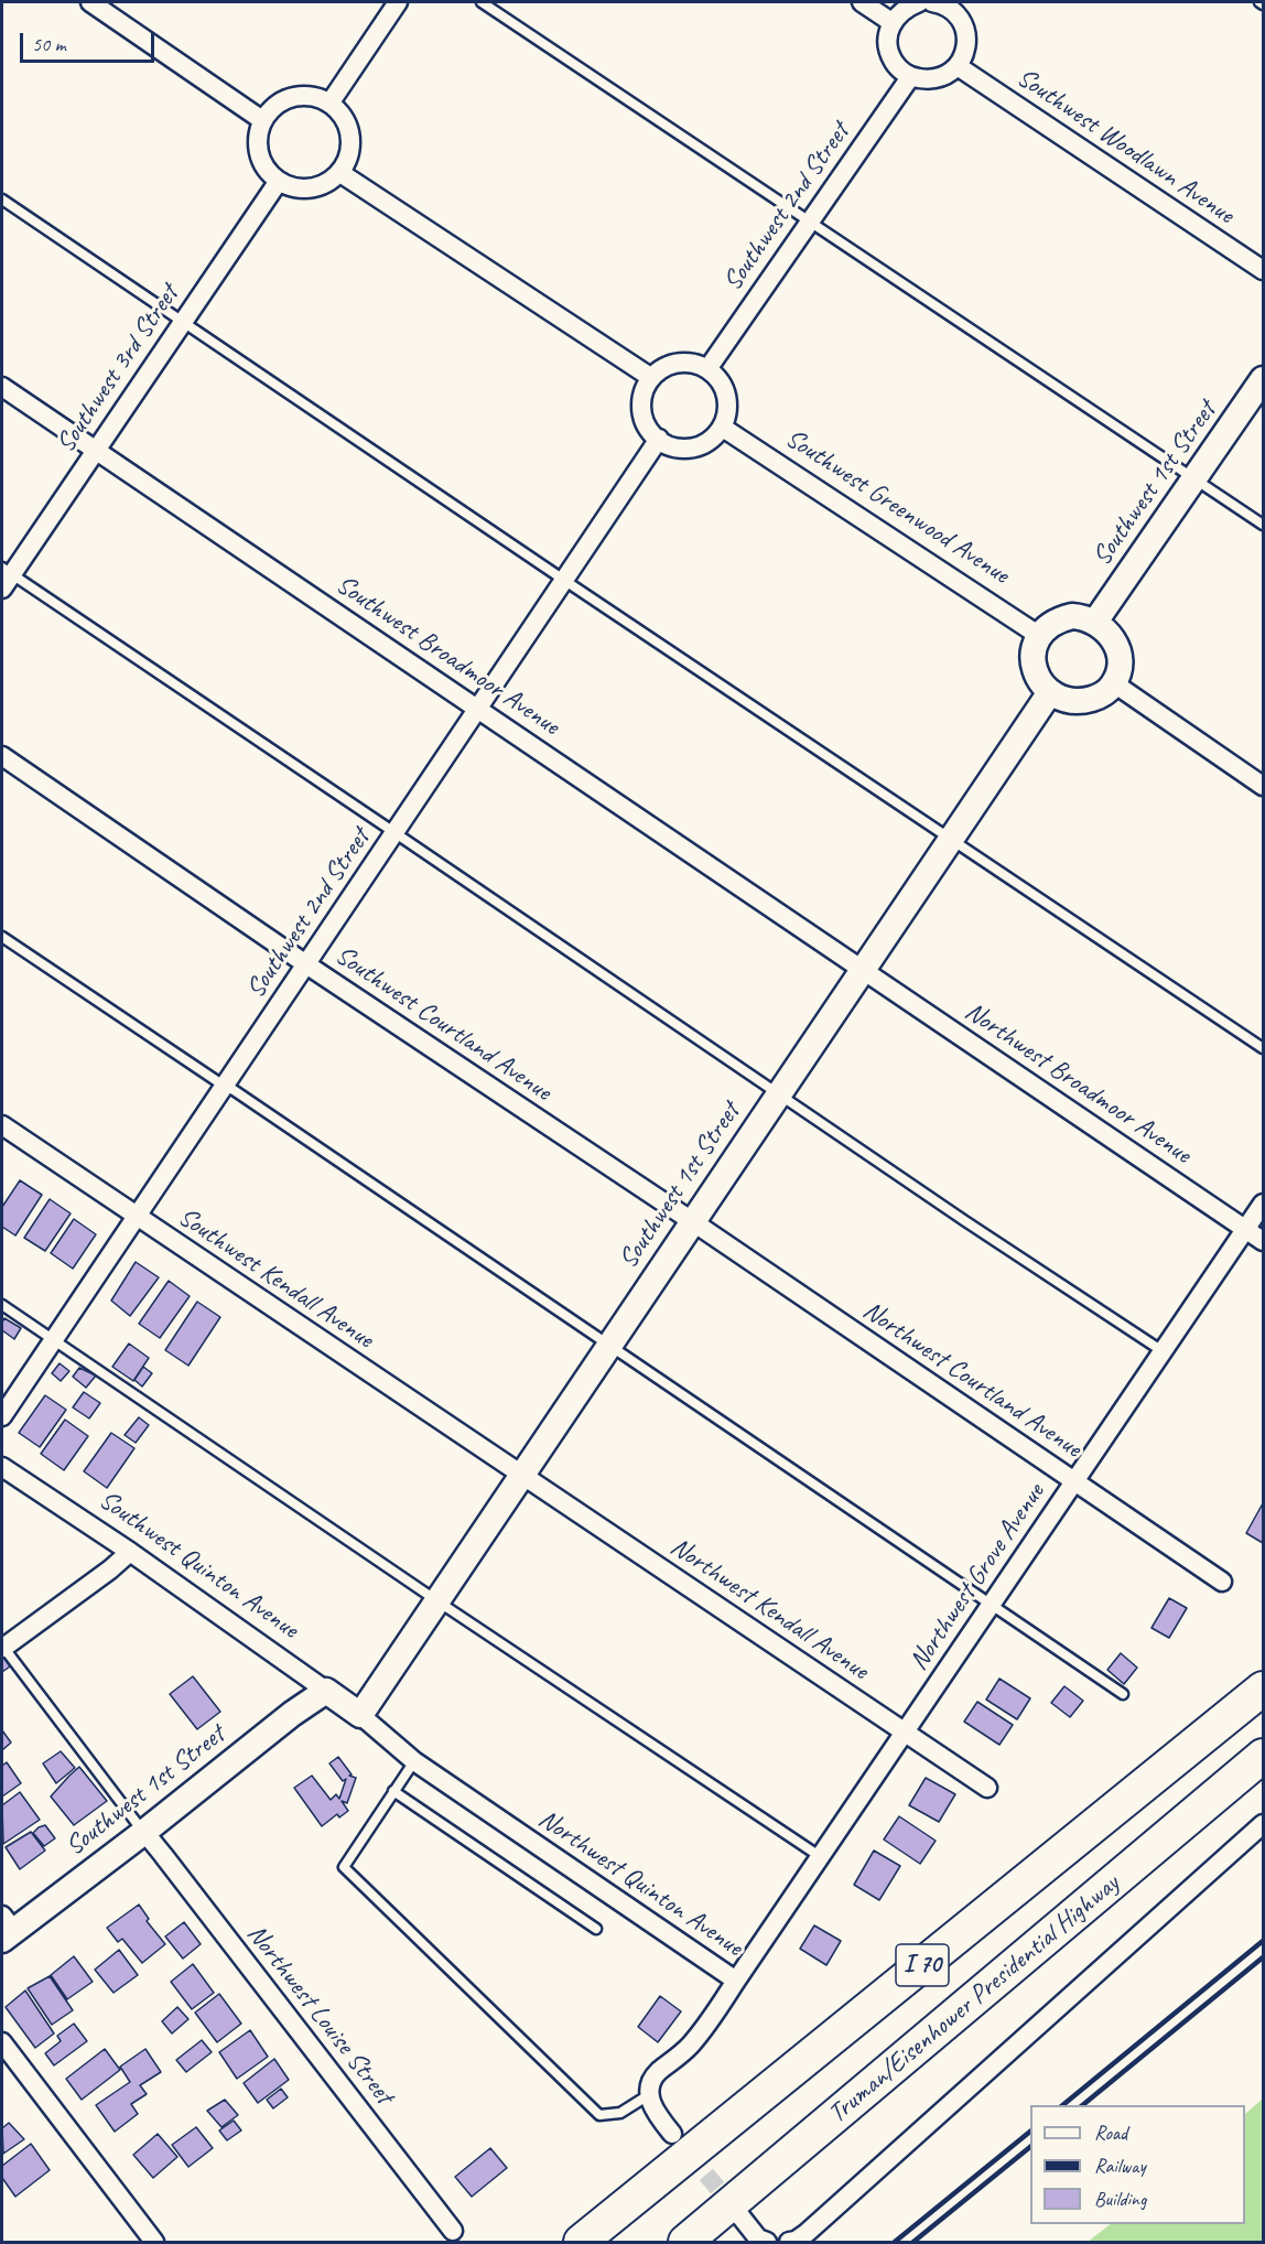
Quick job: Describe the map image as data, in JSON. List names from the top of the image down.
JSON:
{
  "streets": {
    "highway": ["I 70", "Truman/Eisenhower Presidential Highway"],
    "street": [
      "Southwest Woodlawn Avenue",
      "Southwest 2nd Street",
      "Southwest 3rd Street",
      "Southwest 1st Street",
      "Southwest Greenwood Avenue",
      "Southwest Broadmoor Avenue",
      "Southwest Courtland Avenue",
      "Northwest Broadmoor Avenue",
      "Southwest Kendall Avenue",
      "Northwest Courtland Avenue",
      "Southwest Quinton Avenue",
      "Northwest Grove Avenue",
      "Northwest Kendall Avenue",
      "Northwest Quinton Avenue",
      "Northwest Louise Street"
    ]
  },
  "crossings": [
    ["Southwest 2nd Street", "Southwest Greenwood Avenue"],
    ["Southwest 2nd Street", "Southwest Broadmoor Avenue"],
    ["Southwest 2nd Street", "Southwest Courtland Avenue"],
    ["Southwest 2nd Street", "Southwest Kendall Avenue"],
    ["Southwest 3rd Street", "Southwest Broadmoor Avenue"],
    ["Southwest 1st Street", "Southwest Greenwood Avenue"],
    ["Southwest 1st Street", "Southwest Broadmoor Avenue"],
    ["Southwest 1st Street", "Southwest Courtland Avenue"],
    ["Southwest 1st Street", "Northwest Broadmoor Avenue"],
    ["Southwest 1st Street", "Southwest Kendall Avenue"],
    ["Southwest 1st Street", "Northwest Courtland Avenue"],
    ["Southwest 1st Street", "Southwest Quinton Avenue"],
    ["Southwest 1st Street", "Northwest Kendall Avenue"],
    ["Southwest 1st Street", "Northwest Quinton Avenue"],
    ["Southwest 1st Street", "Northwest Louise Street"],
    ["Southwest Broadmoor Avenue", "Northwest Broadmoor Avenue"],
    ["Southwest Courtland Avenue", "Northwest Courtland Avenue"],
    ["Northwest Broadmoor Avenue", "Northwest Grove Avenue"],
    ["Southwest Kendall Avenue", "Northwest Kendall Avenue"],
    ["Northwest Courtland Avenue", "Northwest Grove Avenue"],
    ["Southwest Quinton Avenue", "Northwest Quinton Avenue"],
    ["Northwest Grove Avenue", "Northwest Kendall Avenue"],
    ["Northwest Grove Avenue", "Northwest Quinton Avenue"]
  ],
  "legend": ["Road", "Railway", "Building"],
  "scale_bar": "50 m"
}
